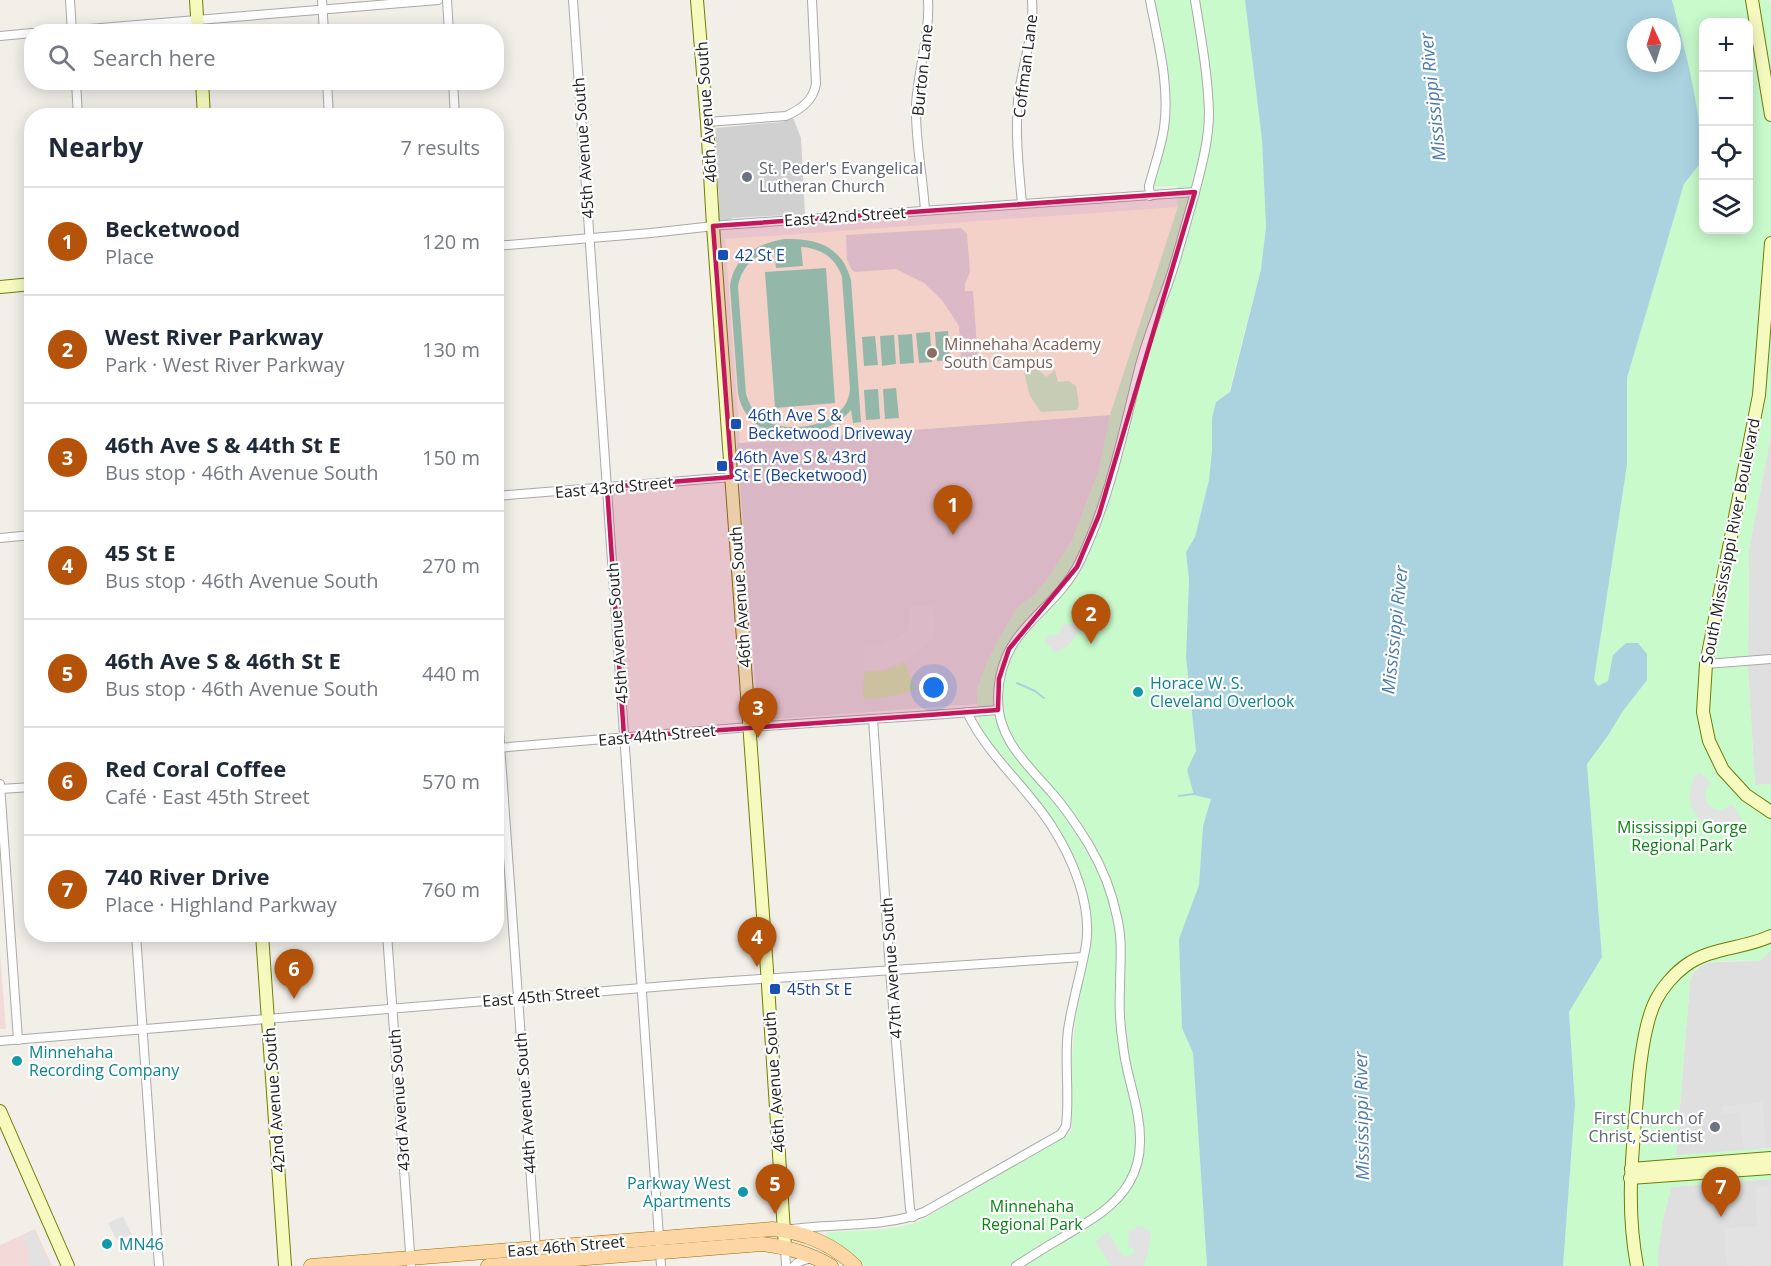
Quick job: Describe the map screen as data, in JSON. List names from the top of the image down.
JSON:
{
  "streets": {
    "main road": ["East 46th Street"],
    "street": [
      "Coffman Lane",
      "Burton Lane",
      "46th Avenue South",
      "45th Avenue South",
      "East 42nd Street",
      "East 43rd Street",
      "South Mississippi River Boulevard",
      "East 44th Street",
      "47th Avenue South",
      "East 45th Street",
      "42nd Avenue South",
      "43rd Avenue South",
      "44th Avenue South"
    ]
  },
  "crossings": [
    ["Coffman Lane", "East 42nd Street"],
    ["Burton Lane", "East 42nd Street"],
    ["46th Avenue South", "East 42nd Street"],
    ["46th Avenue South", "East 43rd Street"],
    ["46th Avenue South", "East 44th Street"],
    ["46th Avenue South", "East 45th Street"],
    ["46th Avenue South", "East 46th Street"],
    ["45th Avenue South", "East 42nd Street"],
    ["45th Avenue South", "East 43rd Street"],
    ["45th Avenue South", "East 44th Street"],
    ["45th Avenue South", "East 45th Street"],
    ["45th Avenue South", "East 46th Street"],
    ["East 44th Street", "47th Avenue South"],
    ["East 44th Street", "East 46th Street"],
    ["47th Avenue South", "East 45th Street"],
    ["47th Avenue South", "East 46th Street"],
    ["East 45th Street", "42nd Avenue South"],
    ["East 45th Street", "43rd Avenue South"],
    ["East 45th Street", "44th Avenue South"],
    ["East 45th Street", "East 46th Street"],
    ["43rd Avenue South", "East 46th Street"],
    ["44th Avenue South", "East 46th Street"]
  ],
  "water": ["Mississippi River"],
  "parks": ["Mississippi Gorge Regional Park", "Minnehaha Regional Park"],
  "places": {
    "other": [
      "St. Peder's Evangelical Lutheran Church",
      "Minnehaha Academy South Campus",
      "Horace W. S. Cleveland Overlook",
      "Minnehaha Recording Company",
      "First Church of Christ, Scientist",
      "Parkway West Apartments",
      "MN46"
    ],
    "transit": [
      "42 St E",
      "46th Ave S & Becketwood Driveway",
      "46th Ave S & 43rd St E (Becketwood)",
      "45th St E"
    ]
  },
  "north": "top",
  "page": {
    "map_buttons": ["+", "−"],
    "search": "Search here",
    "heading": ["Nearby", "7 results"],
    "list": [
      {
        "mark": "1",
        "name": "Becketwood",
        "note": "Place",
        "value": "120 m"
      },
      {
        "mark": "2",
        "name": "West River Parkway",
        "note": "Park · West River Parkway",
        "value": "130 m"
      },
      {
        "mark": "3",
        "name": "46th Ave S & 44th St E",
        "note": "Bus stop · 46th Avenue South",
        "value": "150 m"
      },
      {
        "mark": "4",
        "name": "45 St E",
        "note": "Bus stop · 46th Avenue South",
        "value": "270 m"
      },
      {
        "mark": "5",
        "name": "46th Ave S & 46th St E",
        "note": "Bus stop · 46th Avenue South",
        "value": "440 m"
      },
      {
        "mark": "6",
        "name": "Red Coral Coffee",
        "note": "Café · East 45th Street",
        "value": "570 m"
      },
      {
        "mark": "7",
        "name": "740 River Drive",
        "note": "Place · Highland Parkway",
        "value": "760 m"
      }
    ],
    "pins": [
      "1",
      "2",
      "3",
      "4",
      "6",
      "5",
      "7"
    ]
  }
}
